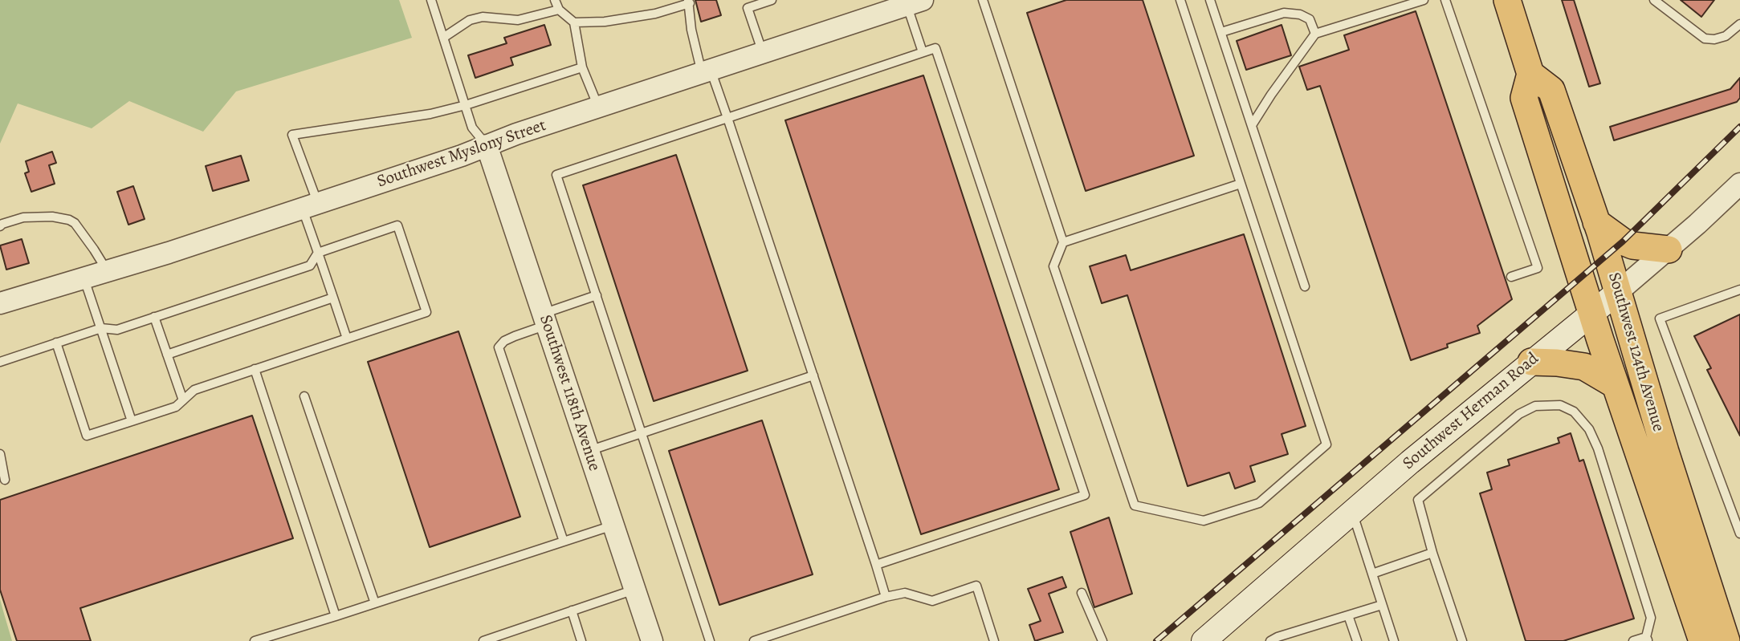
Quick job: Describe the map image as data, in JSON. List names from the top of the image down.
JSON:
{
  "streets": {
    "main road": ["Southwest 124th Avenue", "Southwest Herman Road"],
    "street": ["Southwest Myslony Street", "Southwest 118th Avenue"]
  },
  "crossings": [
    ["Southwest Myslony Street", "Southwest 118th Avenue"],
    ["Southwest 124th Avenue", "Southwest Herman Road"]
  ]
}
